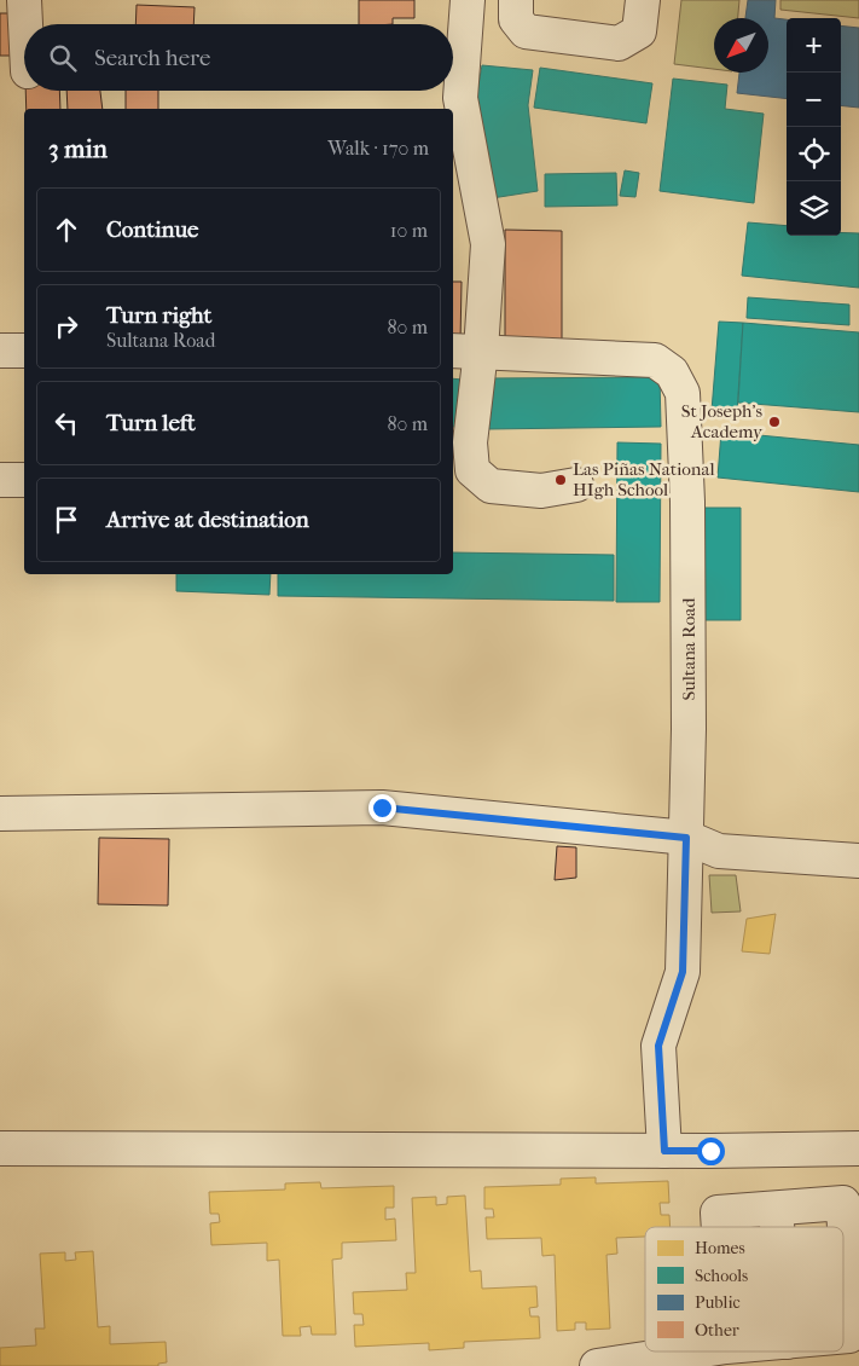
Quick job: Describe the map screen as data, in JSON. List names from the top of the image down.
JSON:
{
  "streets": {
    "street": ["Sultana Road"]
  },
  "places": ["St Joseph's Academy", "Las Piñas National HIgh School"],
  "legend": [
    "Homes",
    "Schools",
    "Public",
    "Other"
  ],
  "north": "bottom left",
  "page": {
    "map_buttons": ["+", "−"],
    "search": "Search here",
    "heading": ["3 min", "Walk · 170 m"],
    "list": [
      ["Continue", "10 m"],
      ["Turn right", "Sultana Road", "80 m"],
      ["Turn left", "80 m"],
      "Arrive at destination"
    ]
  }
}
